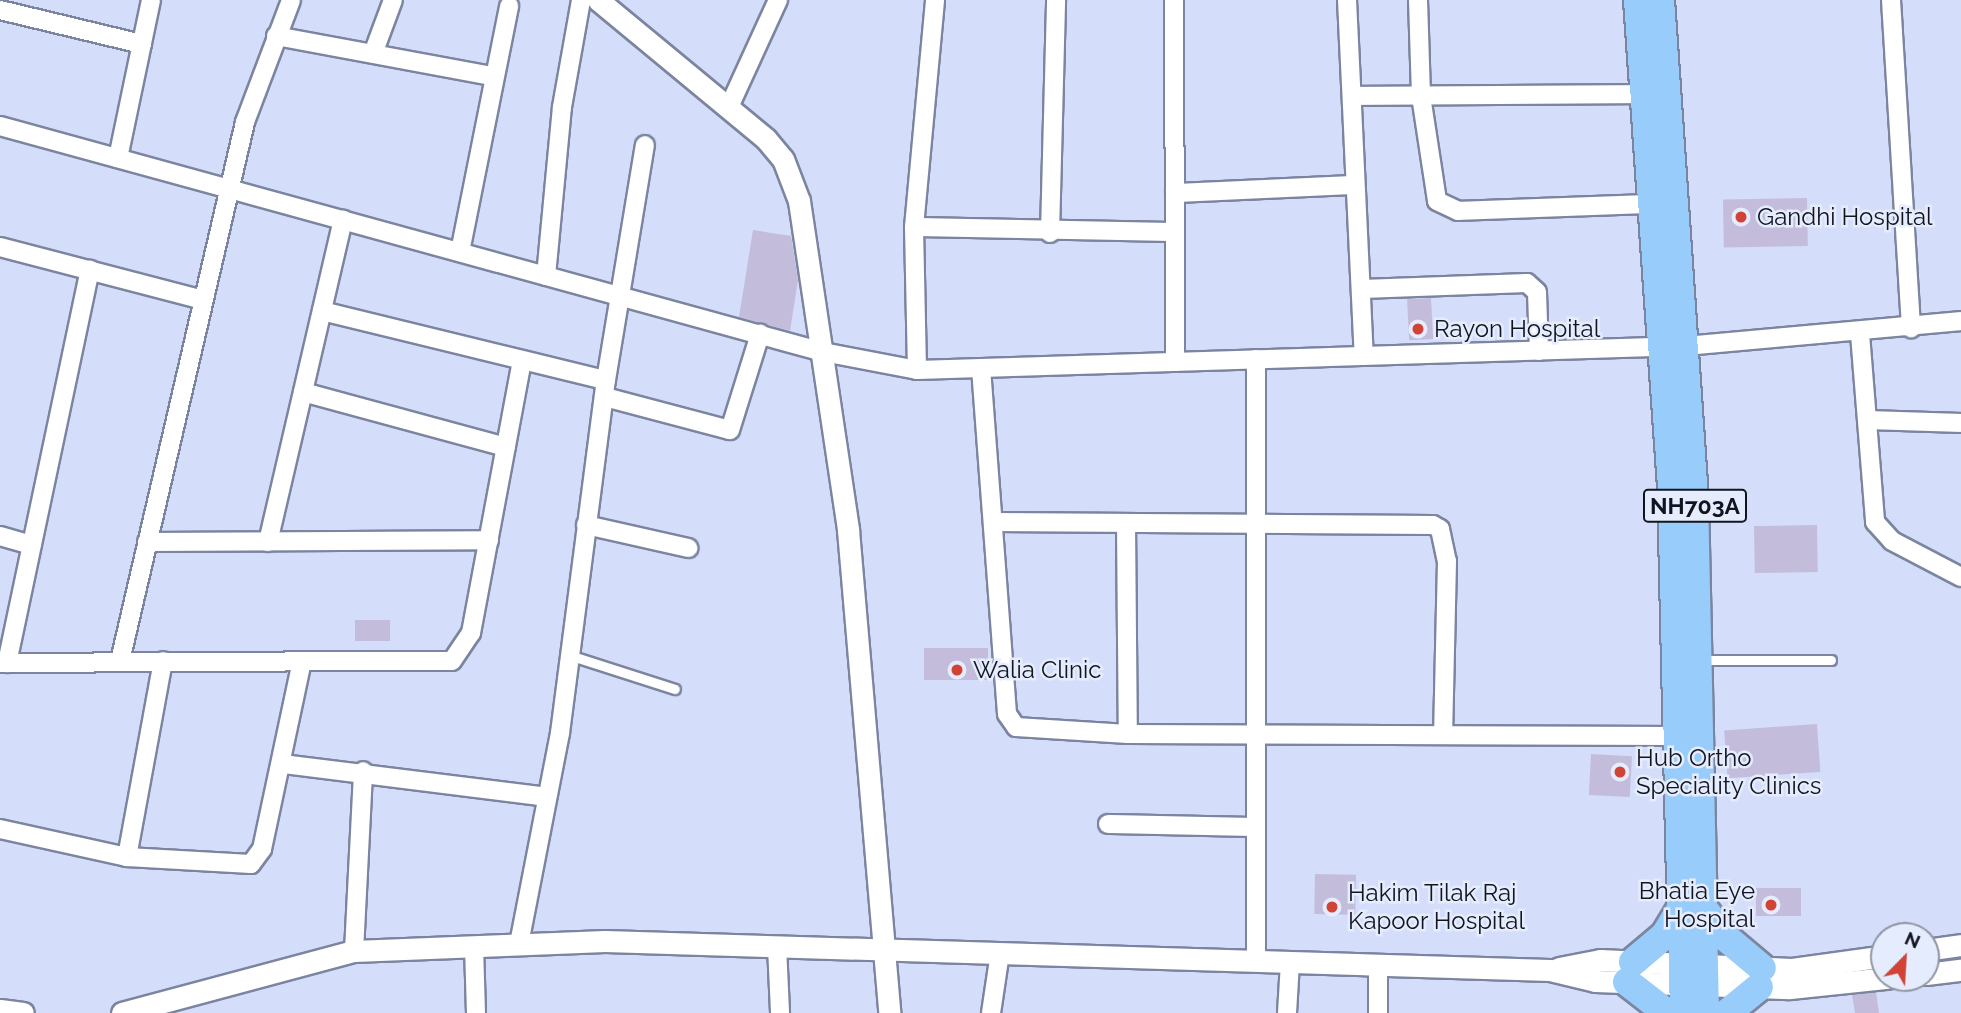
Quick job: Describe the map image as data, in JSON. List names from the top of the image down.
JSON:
{
  "streets": {
    "highway": ["NH703A"]
  },
  "places": [
    "Gandhi Hospital",
    "Rayon Hospital",
    "Walia Clinic",
    "Hub Ortho Speciality Clinics",
    "Bhatia Eye Hospital",
    "Hakim Tilak Raj Kapoor Hospital"
  ],
  "north": "top right"
}
